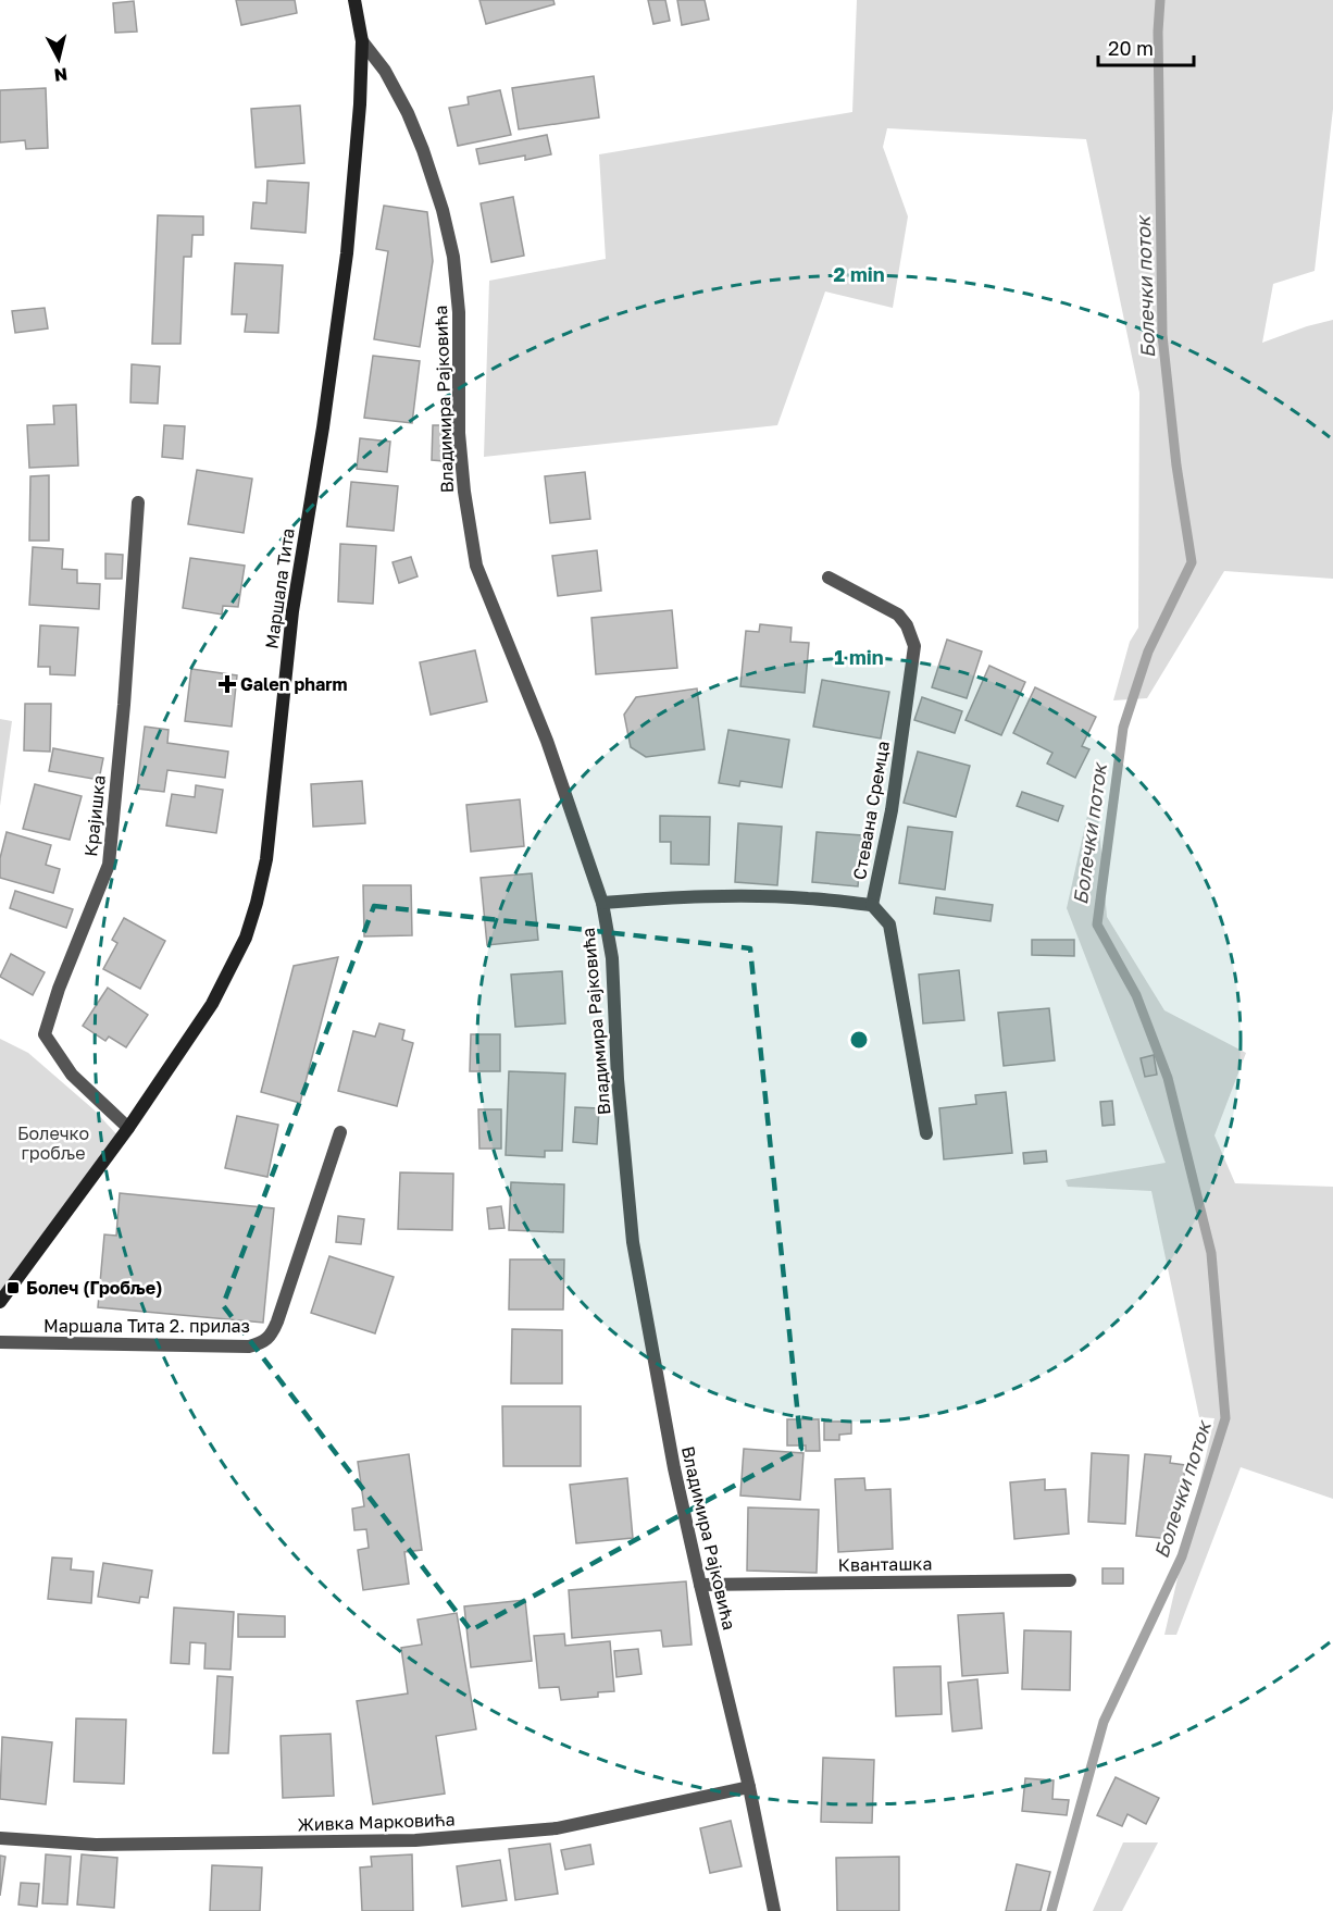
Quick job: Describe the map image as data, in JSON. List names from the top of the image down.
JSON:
{
  "streets": {
    "street": [
      "Владимира Рајковића",
      "Маршала Тита",
      "Стевана Сремца",
      "Крајишка",
      "Маршала Тита 2. прилаз",
      "Кванташка",
      "Живка Марковића"
    ]
  },
  "crossings": [
    ["Владимира Рајковића", "Маршала Тита"],
    ["Владимира Рајковића", "Стевана Сремца"],
    ["Владимира Рајковића", "Кванташка"],
    ["Владимира Рајковића", "Живка Марковића"],
    ["Маршала Тита", "Крајишка"]
  ],
  "water": ["Болечки поток"],
  "parks": ["Болечко гробље"],
  "places": {
    "health": ["Galen pharm"],
    "transit": ["Болеч (Гробље)"]
  },
  "scale_bar": "20 m",
  "north": "bottom",
  "rings": ["2 min", "1 min"]
}
